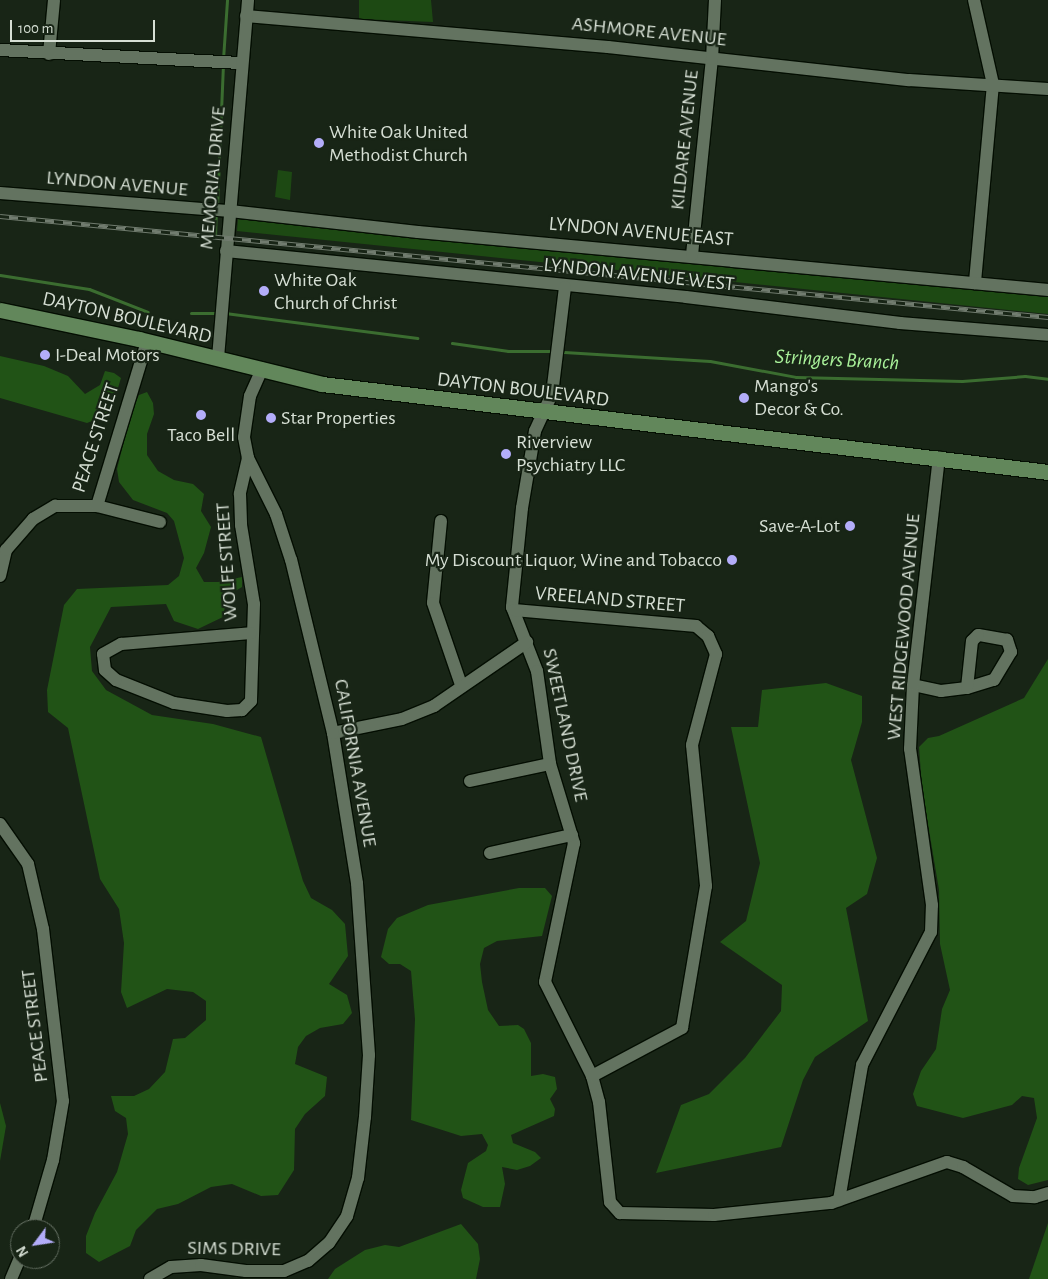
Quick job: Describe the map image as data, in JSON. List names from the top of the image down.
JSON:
{
  "streets": {
    "main road": ["DAYTON BOULEVARD"],
    "street": [
      "ASHMORE AVENUE",
      "KILDARE AVENUE",
      "MEMORIAL DRIVE",
      "LYNDON AVENUE",
      "LYNDON AVENUE EAST",
      "LYNDON AVENUE WEST",
      "PEACE STREET",
      "WOLFE STREET",
      "VREELAND STREET",
      "WEST RIDGEWOOD AVENUE",
      "SWEETLAND DRIVE",
      "CALIFORNIA AVENUE",
      "SIMS DRIVE"
    ]
  },
  "crossings": [
    ["ASHMORE AVENUE", "KILDARE AVENUE"],
    ["ASHMORE AVENUE", "MEMORIAL DRIVE"],
    ["KILDARE AVENUE", "LYNDON AVENUE EAST"],
    ["MEMORIAL DRIVE", "LYNDON AVENUE"],
    ["MEMORIAL DRIVE", "LYNDON AVENUE EAST"],
    ["MEMORIAL DRIVE", "LYNDON AVENUE WEST"],
    ["MEMORIAL DRIVE", "DAYTON BOULEVARD"],
    ["LYNDON AVENUE", "LYNDON AVENUE EAST"],
    ["DAYTON BOULEVARD", "PEACE STREET"],
    ["DAYTON BOULEVARD", "WEST RIDGEWOOD AVENUE"],
    ["DAYTON BOULEVARD", "SWEETLAND DRIVE"],
    ["DAYTON BOULEVARD", "CALIFORNIA AVENUE"],
    ["WOLFE STREET", "CALIFORNIA AVENUE"],
    ["VREELAND STREET", "SWEETLAND DRIVE"],
    ["WEST RIDGEWOOD AVENUE", "SWEETLAND DRIVE"],
    ["CALIFORNIA AVENUE", "SIMS DRIVE"]
  ],
  "water": ["Stringers Branch"],
  "places": [
    "White Oak United Methodist Church",
    "White Oak Church of Christ",
    "I-Deal Motors",
    "Mango's Decor & Co.",
    "Taco Bell",
    "Star Properties",
    "Riverview Psychiatry LLC",
    "Save-A-Lot",
    "My Discount Liquor, Wine and Tobacco"
  ],
  "scale_bar": "100 m",
  "north": "bottom left"
}
